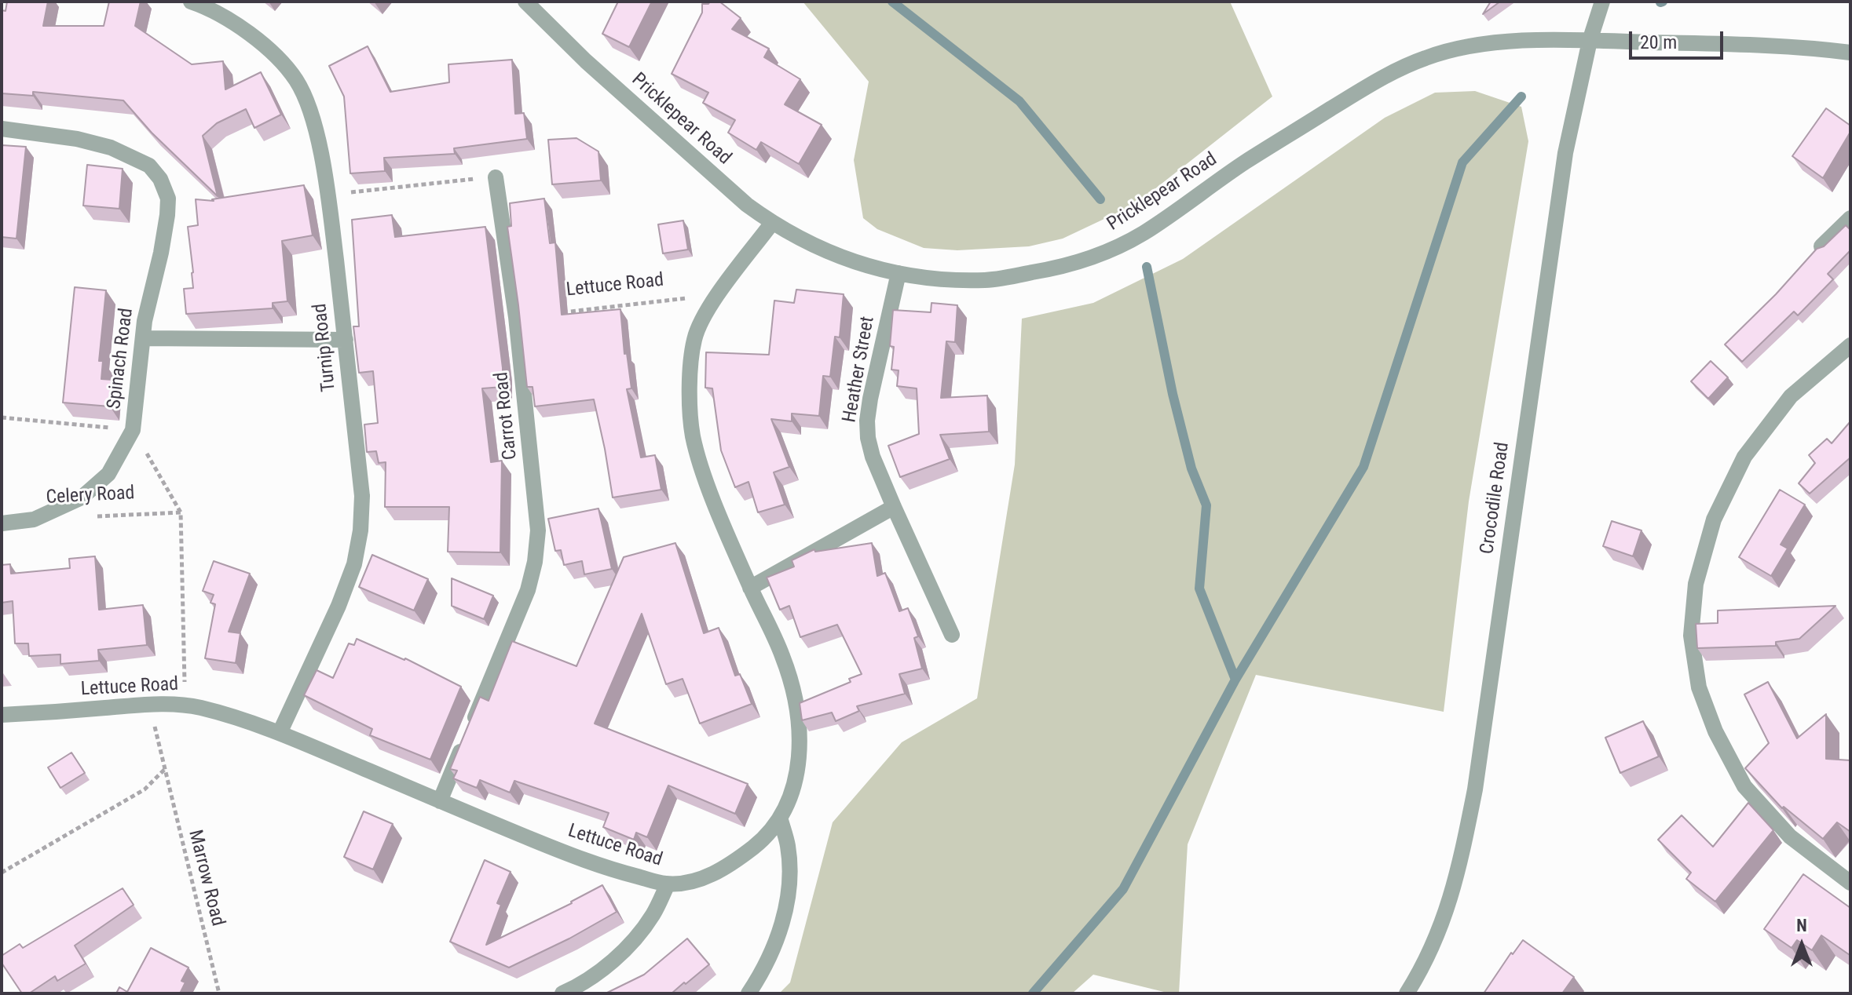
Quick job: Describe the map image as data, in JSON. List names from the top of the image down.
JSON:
{
  "streets": {
    "street": [
      "Pricklepear Road",
      "Lettuce Road",
      "Turnip Road",
      "Spinach Road",
      "Heather Street",
      "Carrot Road",
      "Celery Road",
      "Crocodile Road"
    ],
    "path": ["Marrow Road"]
  },
  "crossings": [
    ["Pricklepear Road", "Lettuce Road"],
    ["Pricklepear Road", "Heather Street"],
    ["Pricklepear Road", "Crocodile Road"],
    ["Lettuce Road", "Turnip Road"],
    ["Lettuce Road", "Spinach Road"],
    ["Lettuce Road", "Carrot Road"],
    ["Lettuce Road", "Marrow Road"],
    ["Spinach Road", "Celery Road"]
  ],
  "scale_bar": "20 m",
  "north": "top"
}
